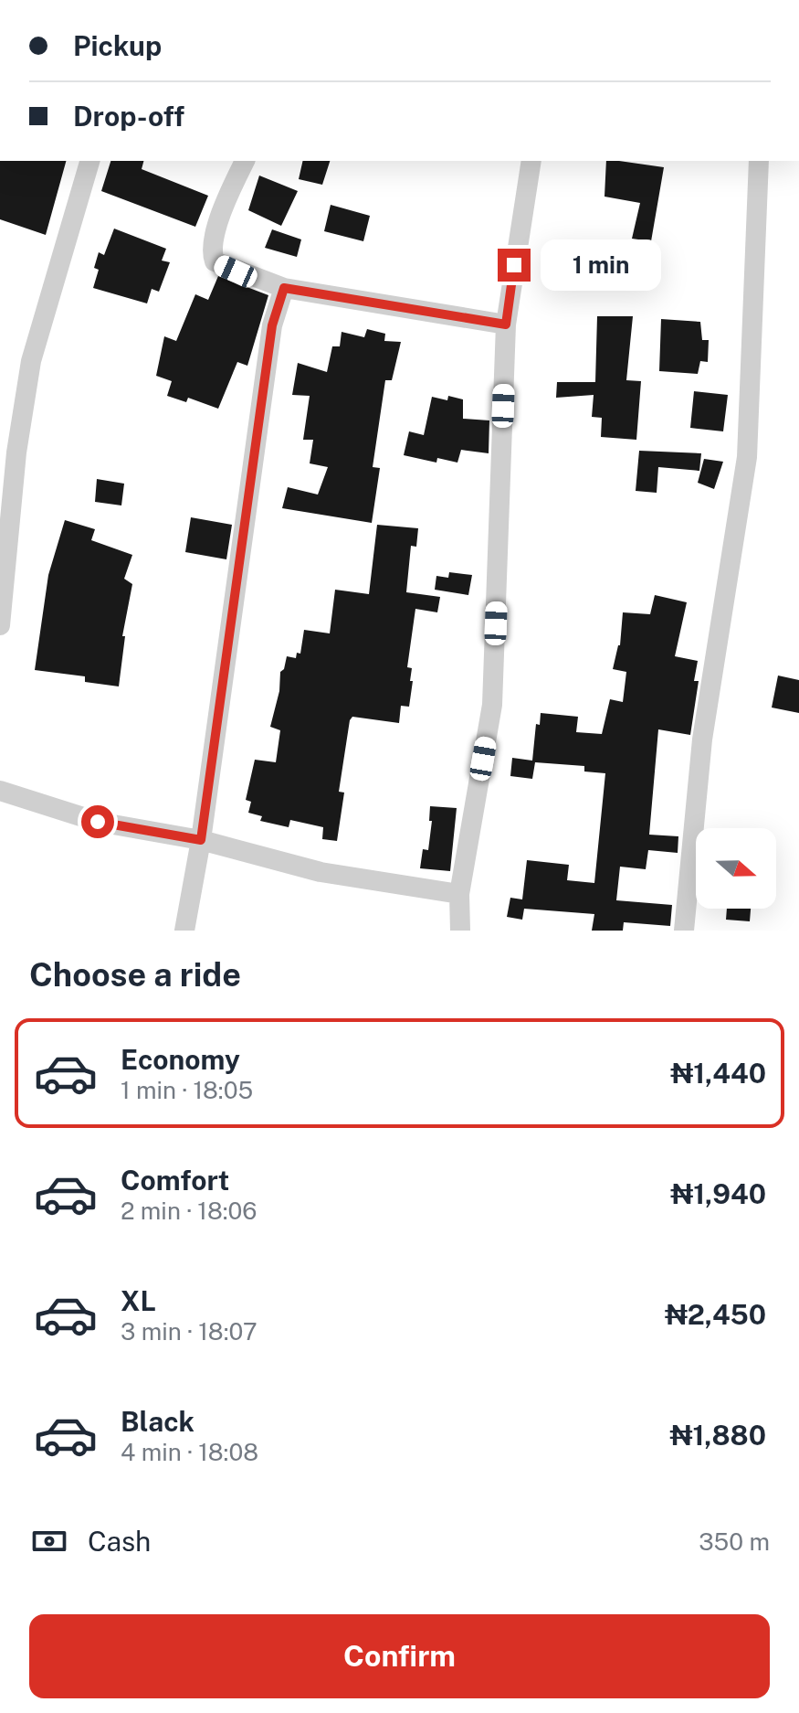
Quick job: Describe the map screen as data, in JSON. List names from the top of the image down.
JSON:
{
  "north": "right",
  "page": {
    "banner": ["Pickup", "Drop-off"],
    "bubble": "1 min",
    "heading": "Choose a ride",
    "list": [
      {
        "name": "Economy",
        "note": "1 min · 18:05",
        "value": "₦1,440"
      },
      {
        "name": "Comfort",
        "note": "2 min · 18:06",
        "value": "₦1,940"
      },
      {
        "name": "XL",
        "note": "3 min · 18:07",
        "value": "₦2,450"
      },
      {
        "name": "Black",
        "note": "4 min · 18:08",
        "value": "₦1,880"
      }
    ],
    "pay": ["Cash", "350 m"],
    "buttons": "Confirm"
  }
}
